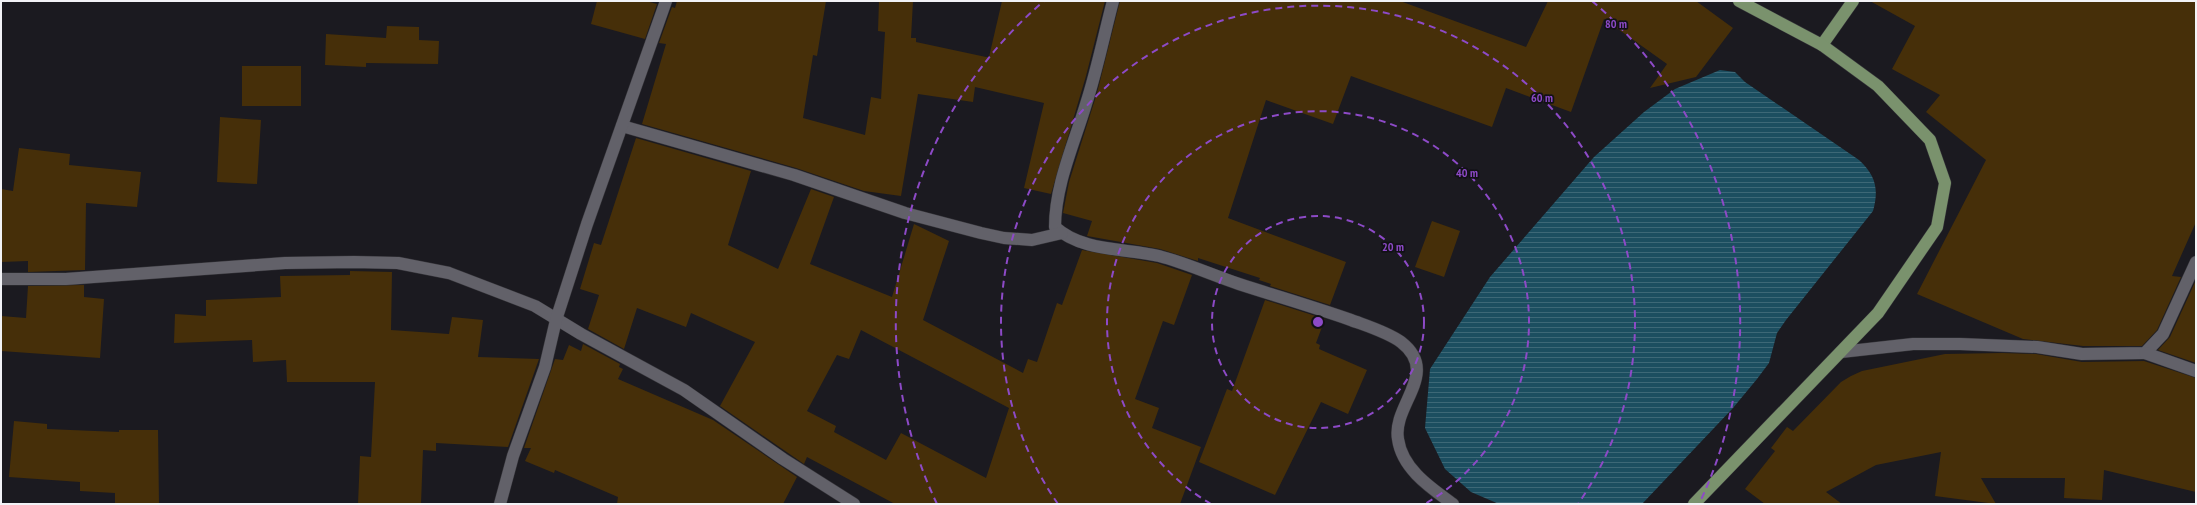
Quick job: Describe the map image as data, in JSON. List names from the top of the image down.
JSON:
{
  "rings": [
    "80 m",
    "60 m",
    "40 m",
    "20 m"
  ]
}
